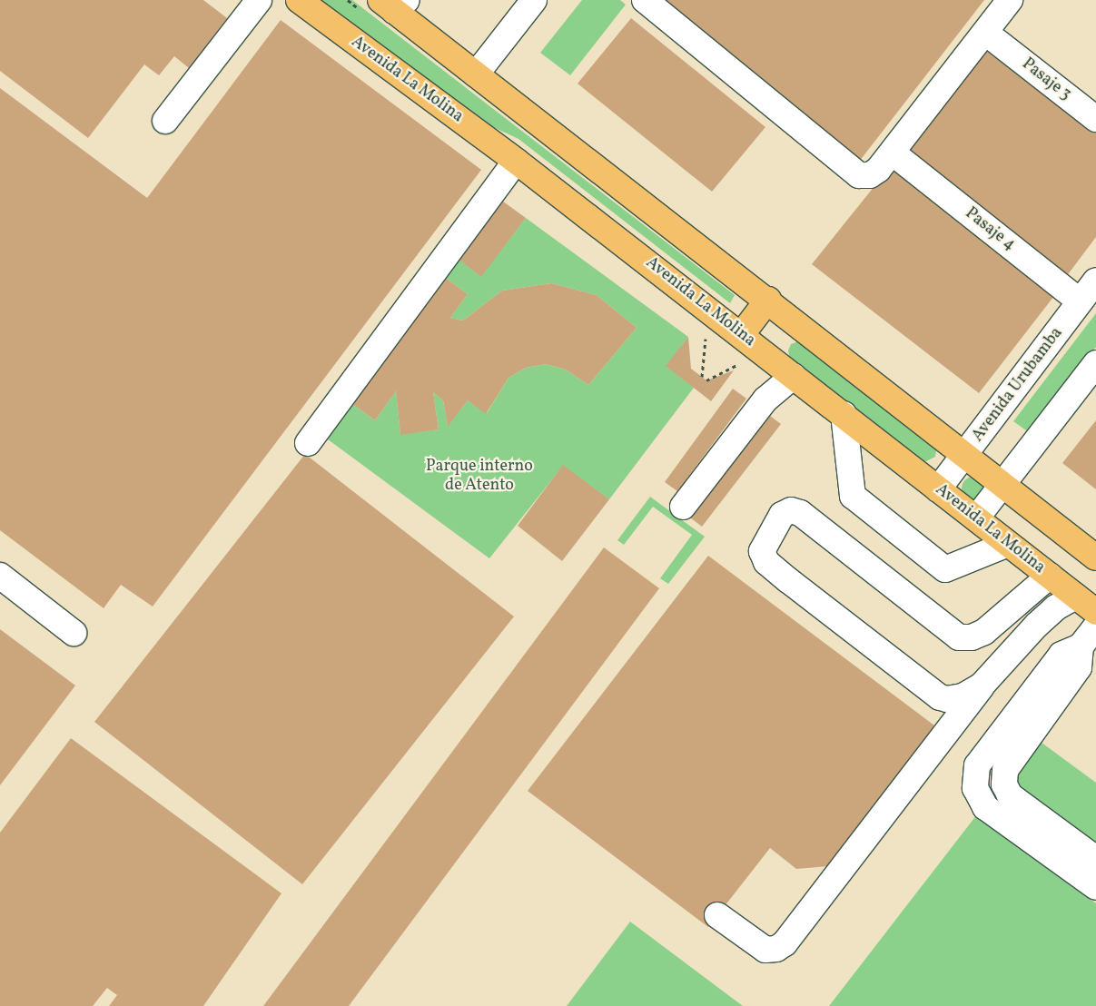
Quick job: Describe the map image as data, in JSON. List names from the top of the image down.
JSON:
{
  "streets": {
    "main road": ["Avenida La Molina"],
    "street": ["Pasaje 3", "Pasaje 4", "Avenida Urubamba"]
  },
  "crossings": [
    ["Avenida La Molina", "Avenida Urubamba"],
    ["Pasaje 4", "Avenida Urubamba"]
  ],
  "parks": ["Parque interno de Atento"]
}
